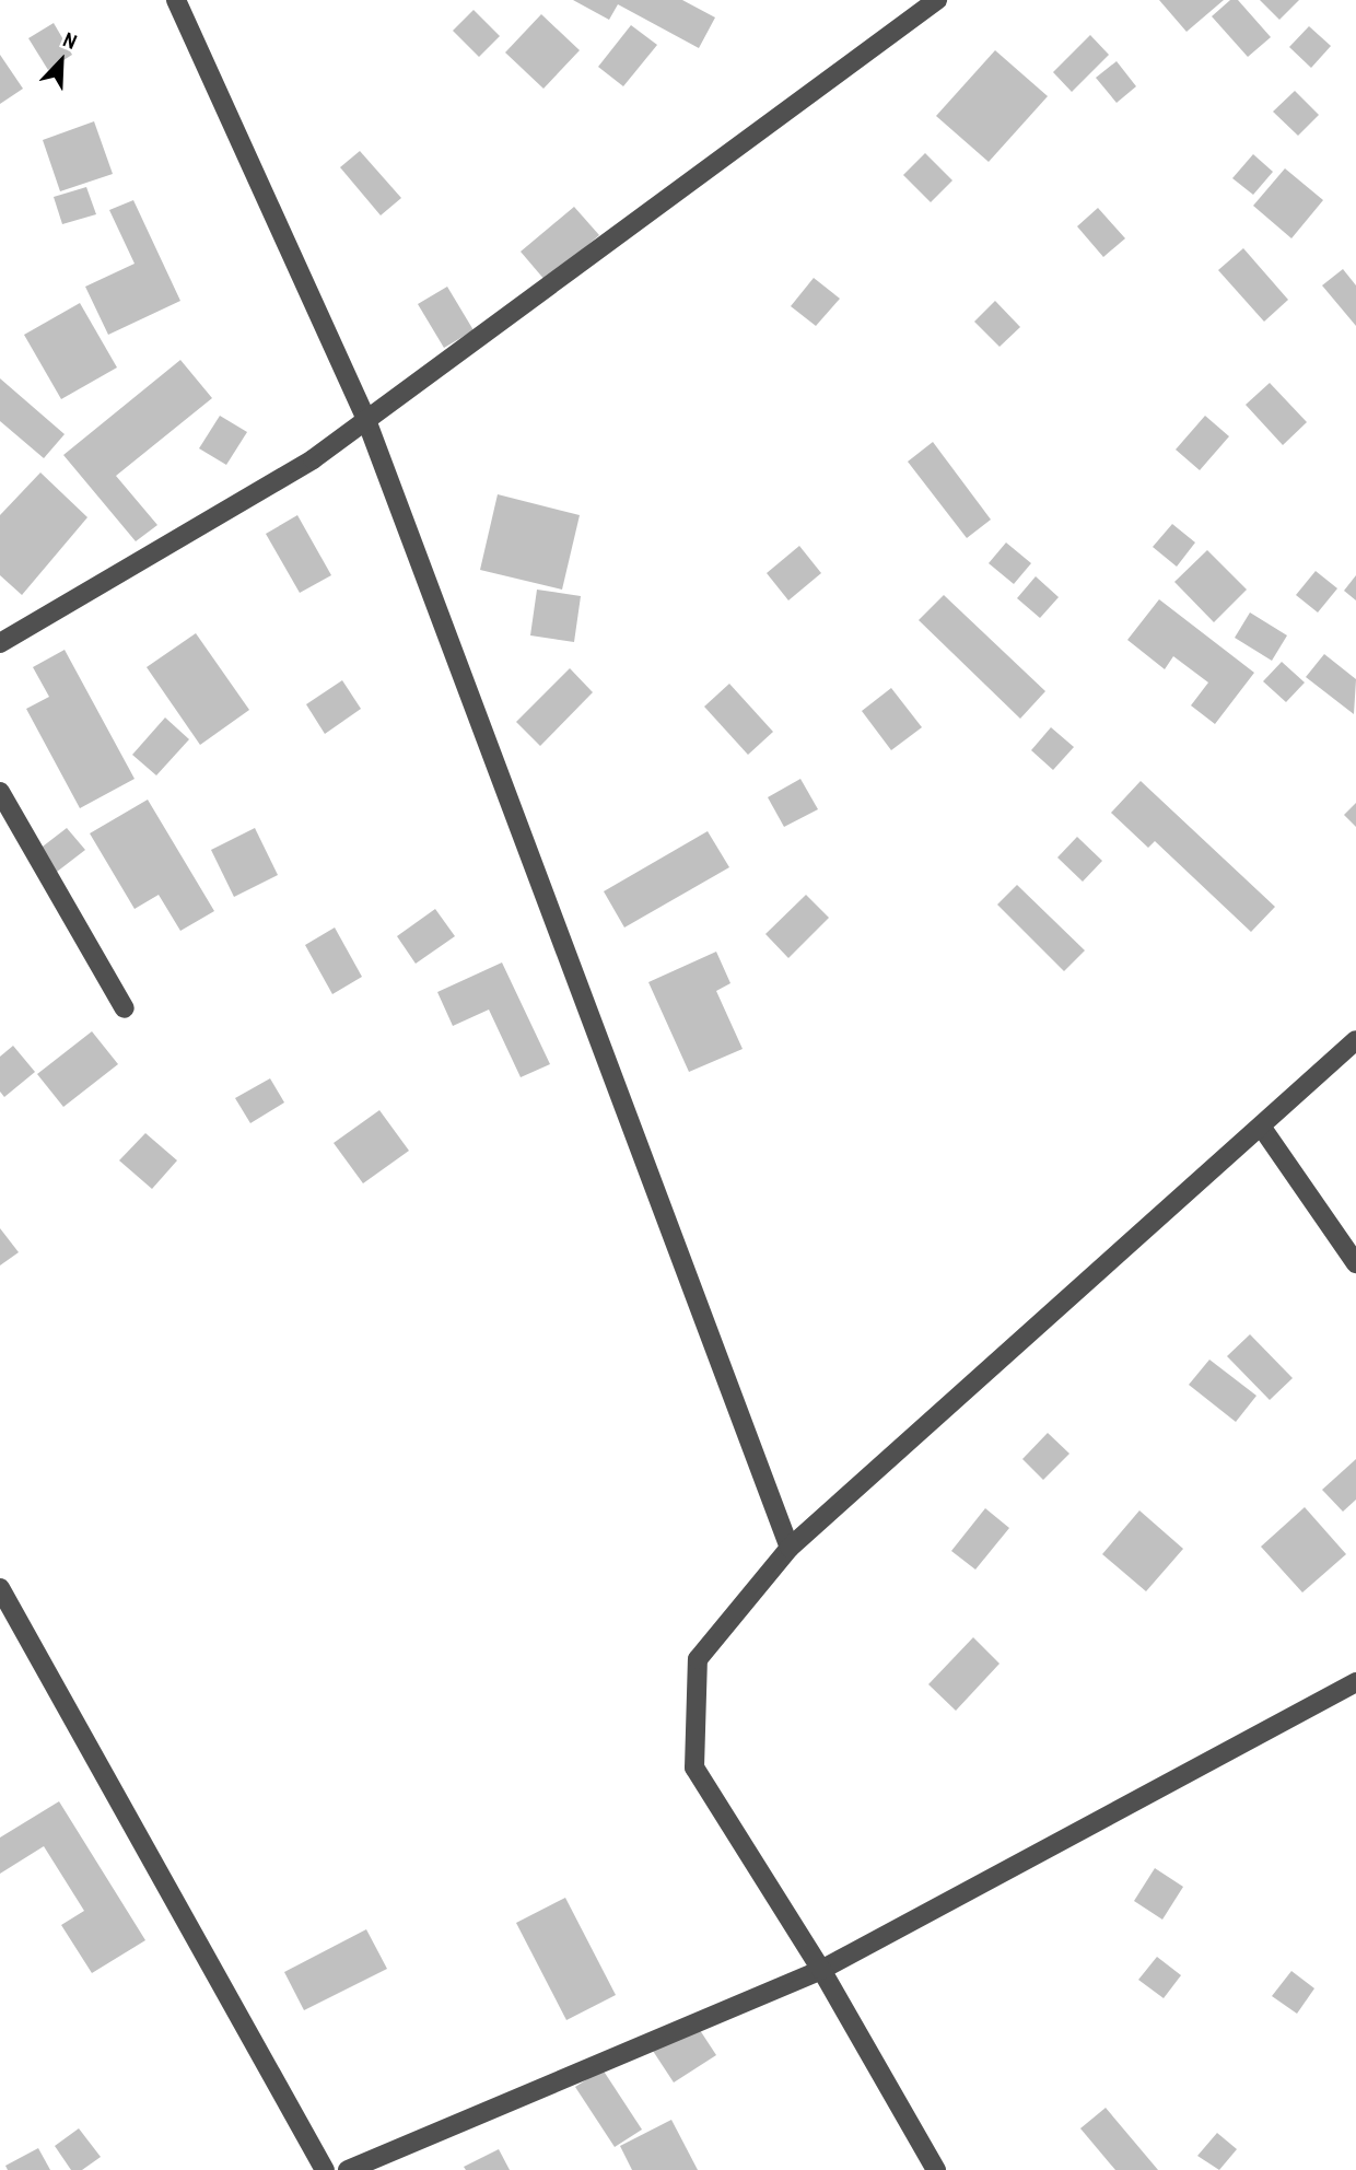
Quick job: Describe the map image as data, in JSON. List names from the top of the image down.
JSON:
{
  "north": "top right"
}
